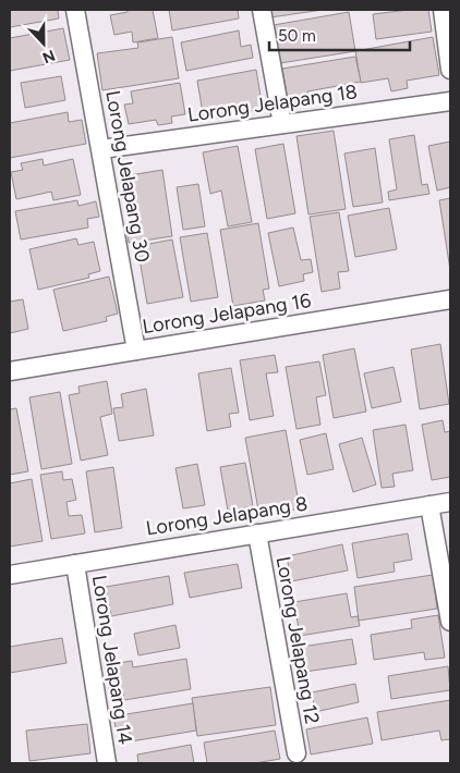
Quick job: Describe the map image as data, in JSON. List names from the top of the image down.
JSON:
{
  "streets": {
    "street": [
      "Lorong Jelapang 18",
      "Lorong Jelapang 30",
      "Lorong Jelapang 16",
      "Lorong Jelapang 8",
      "Lorong Jelapang 12",
      "Lorong Jelapang 14"
    ]
  },
  "crossings": [
    ["Lorong Jelapang 18", "Lorong Jelapang 30"],
    ["Lorong Jelapang 30", "Lorong Jelapang 16"],
    ["Lorong Jelapang 8", "Lorong Jelapang 12"],
    ["Lorong Jelapang 8", "Lorong Jelapang 14"]
  ],
  "scale_bar": "50 m",
  "north": "bottom"
}
